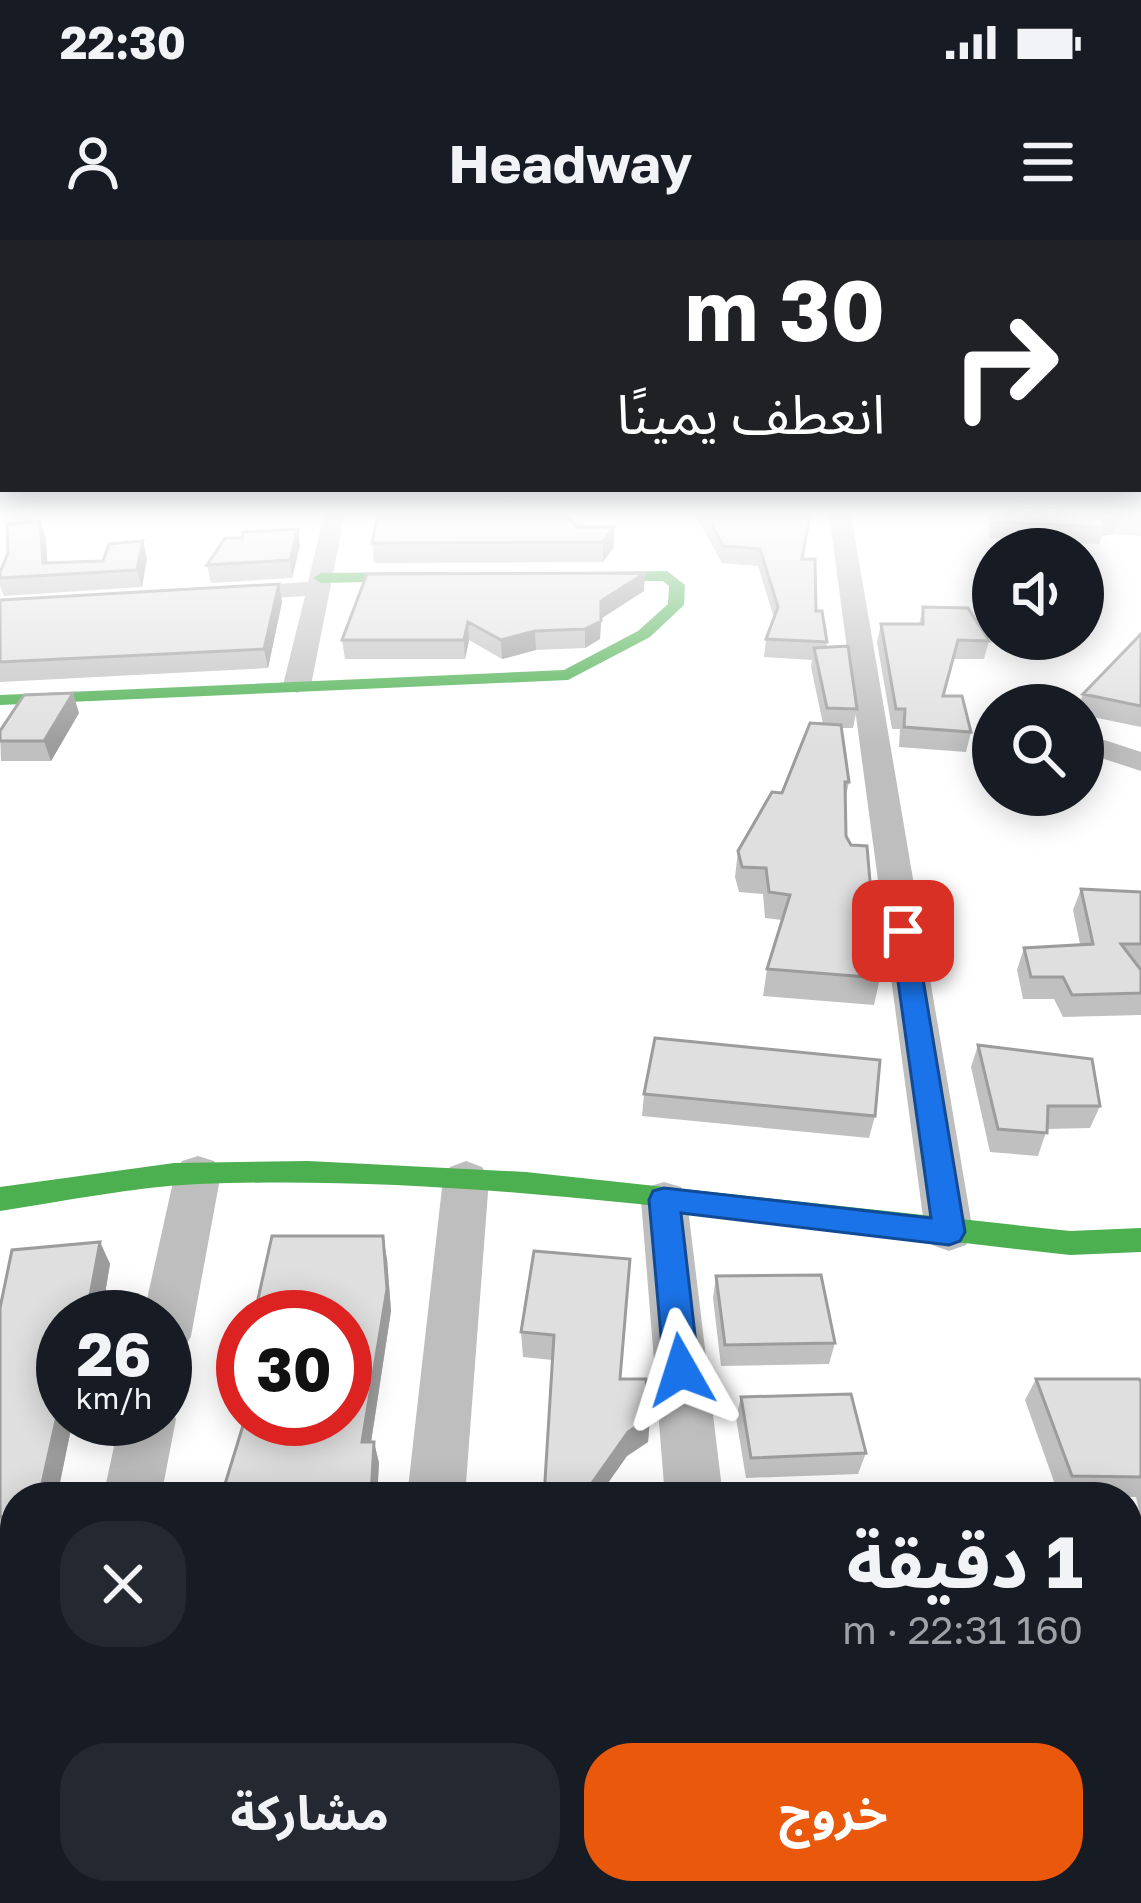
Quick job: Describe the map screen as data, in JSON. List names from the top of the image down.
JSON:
{
  "page": {
    "status": "22:30",
    "header": "Headway",
    "turn": ["30 m", "انعطف يمينًا"],
    "speed": "26 km/h",
    "limit": "30",
    "heading": ["1 دقيقة", "160 m · 22:31"],
    "buttons": ["خروج", "مشاركة"]
  }
}
